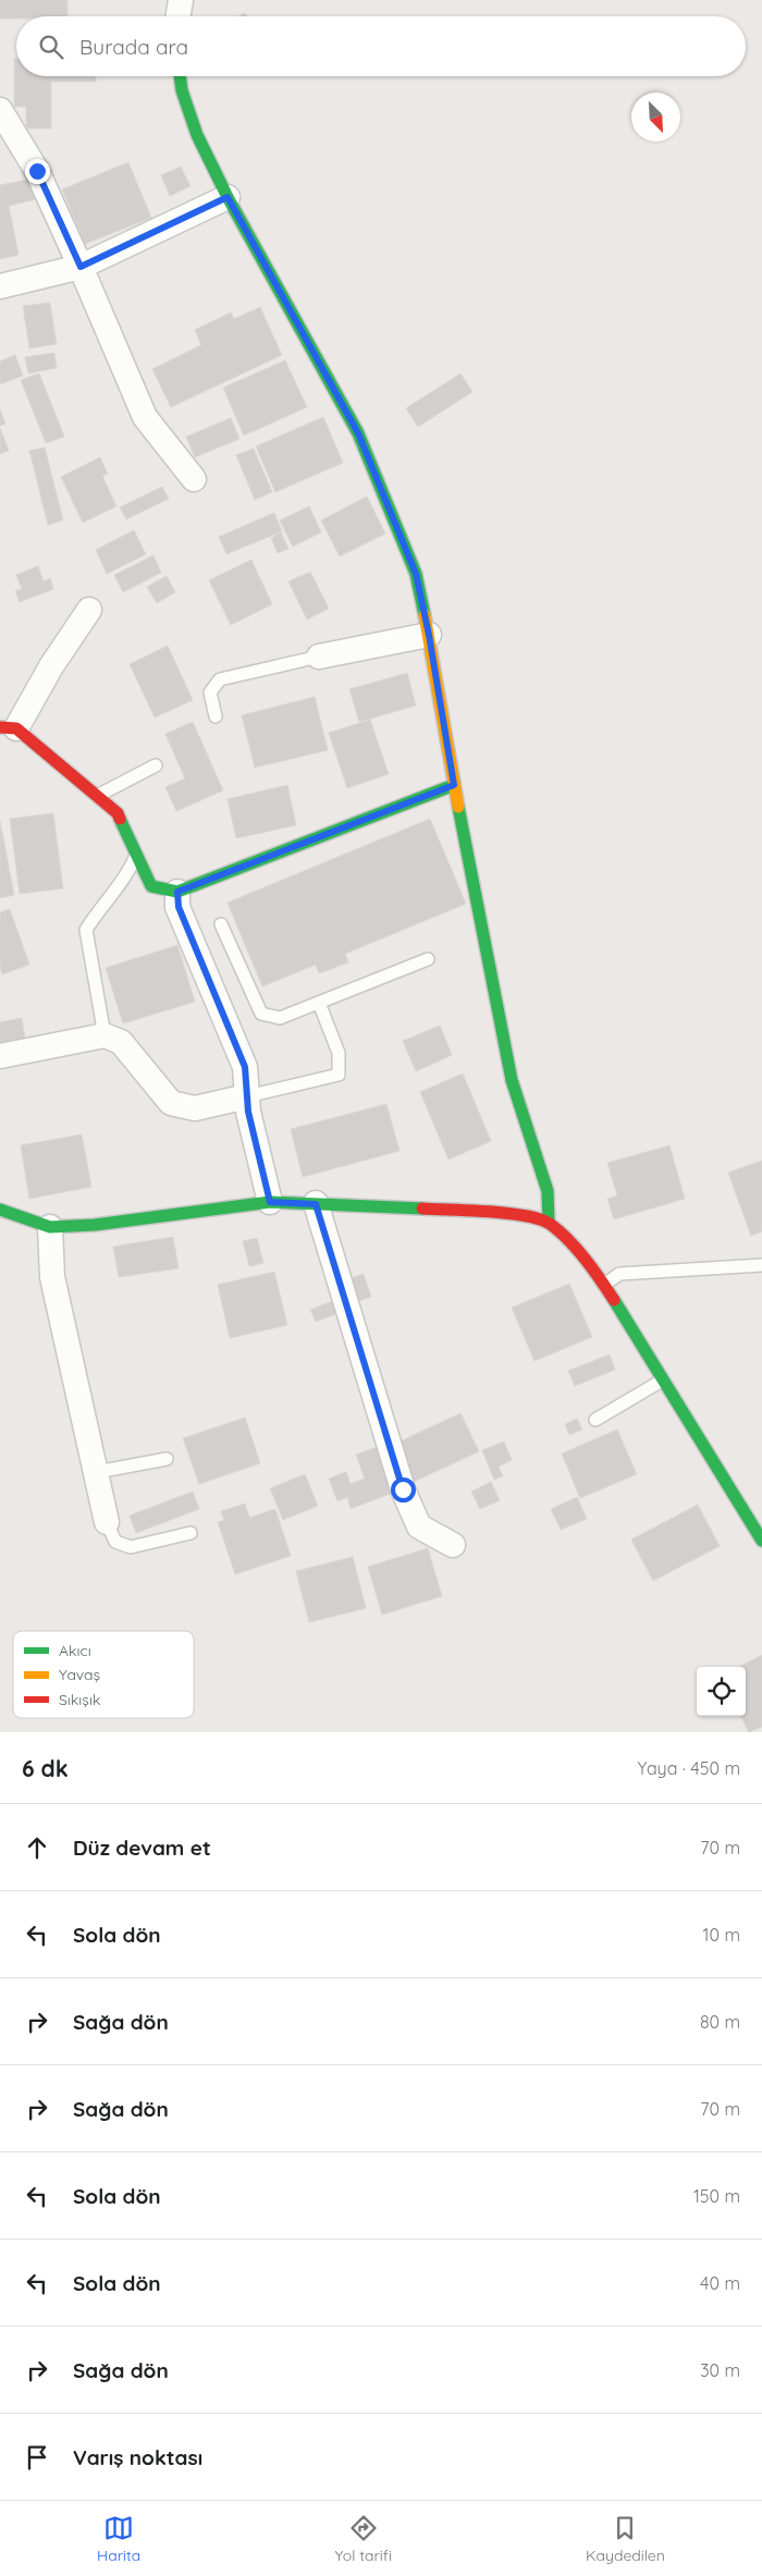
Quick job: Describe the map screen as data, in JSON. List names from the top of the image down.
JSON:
{
  "legend": ["Akıcı", "Yavaş", "Sıkışık"],
  "north": "bottom right",
  "page": {
    "search": "Burada ara",
    "heading": ["6 dk", "Yaya · 450 m"],
    "list": [
      ["Düz devam et", "70 m"],
      ["Sola dön", "10 m"],
      ["Sağa dön", "80 m"],
      ["Sağa dön", "70 m"],
      ["Sola dön", "150 m"],
      ["Sola dön", "40 m"],
      ["Sağa dön", "30 m"],
      "Varış noktası"
    ],
    "nav": ["Harita", "Yol tarifi", "Kaydedilen"]
  }
}
